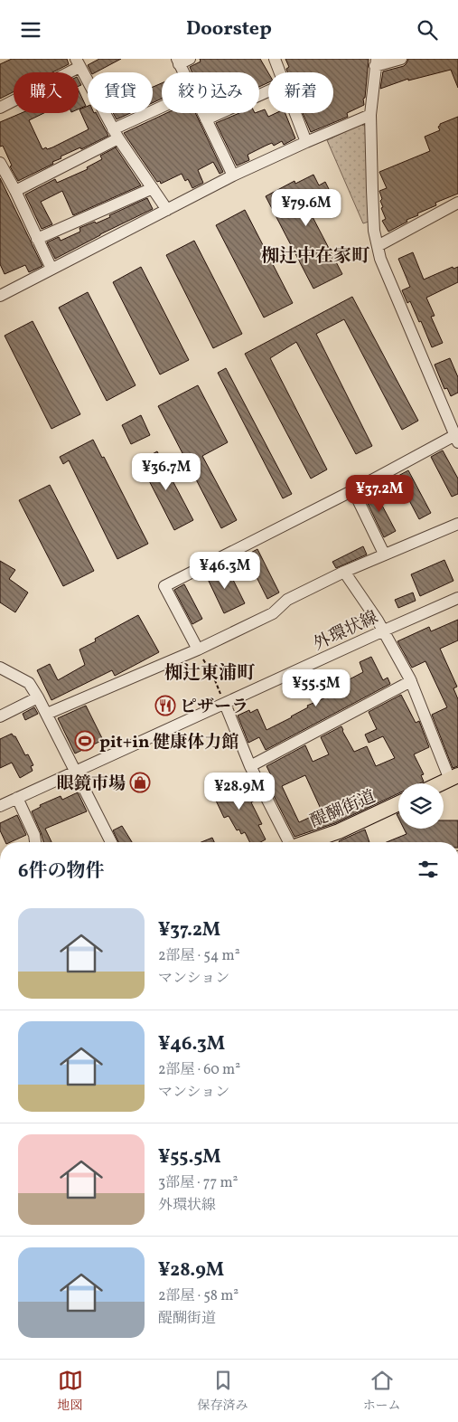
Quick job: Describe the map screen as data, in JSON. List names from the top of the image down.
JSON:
{
  "streets": {
    "main road": ["醍醐街道"],
    "street": ["外環状線"]
  },
  "districts": ["椥辻中在家町", "椥辻東浦町"],
  "places": {
    "restaurant": ["ピザーラ"],
    "sports": ["pit+in 健康体力館"],
    "shop": ["眼鏡市場"]
  },
  "page": {
    "header": "Doorstep",
    "chip": [
      "購入",
      "賃貸",
      "絞り込み",
      "新着"
    ],
    "price": [
      "¥79.6M",
      "¥36.7M",
      "¥37.2M",
      "¥46.3M",
      "¥55.5M",
      "¥28.9M"
    ],
    "heading": "6件の物件",
    "list": [
      {
        "name": "¥37.2M",
        "note": "2部屋 · 54 m² · マンション"
      },
      {
        "name": "¥46.3M",
        "note": "2部屋 · 60 m² · マンション"
      },
      {
        "name": "¥55.5M",
        "note": "3部屋 · 77 m² · 外環状線"
      },
      {
        "name": "¥28.9M",
        "note": "2部屋 · 58 m² · 醍醐街道"
      }
    ],
    "tabs": ["地図", "保存済み", "ホーム"]
  }
}
